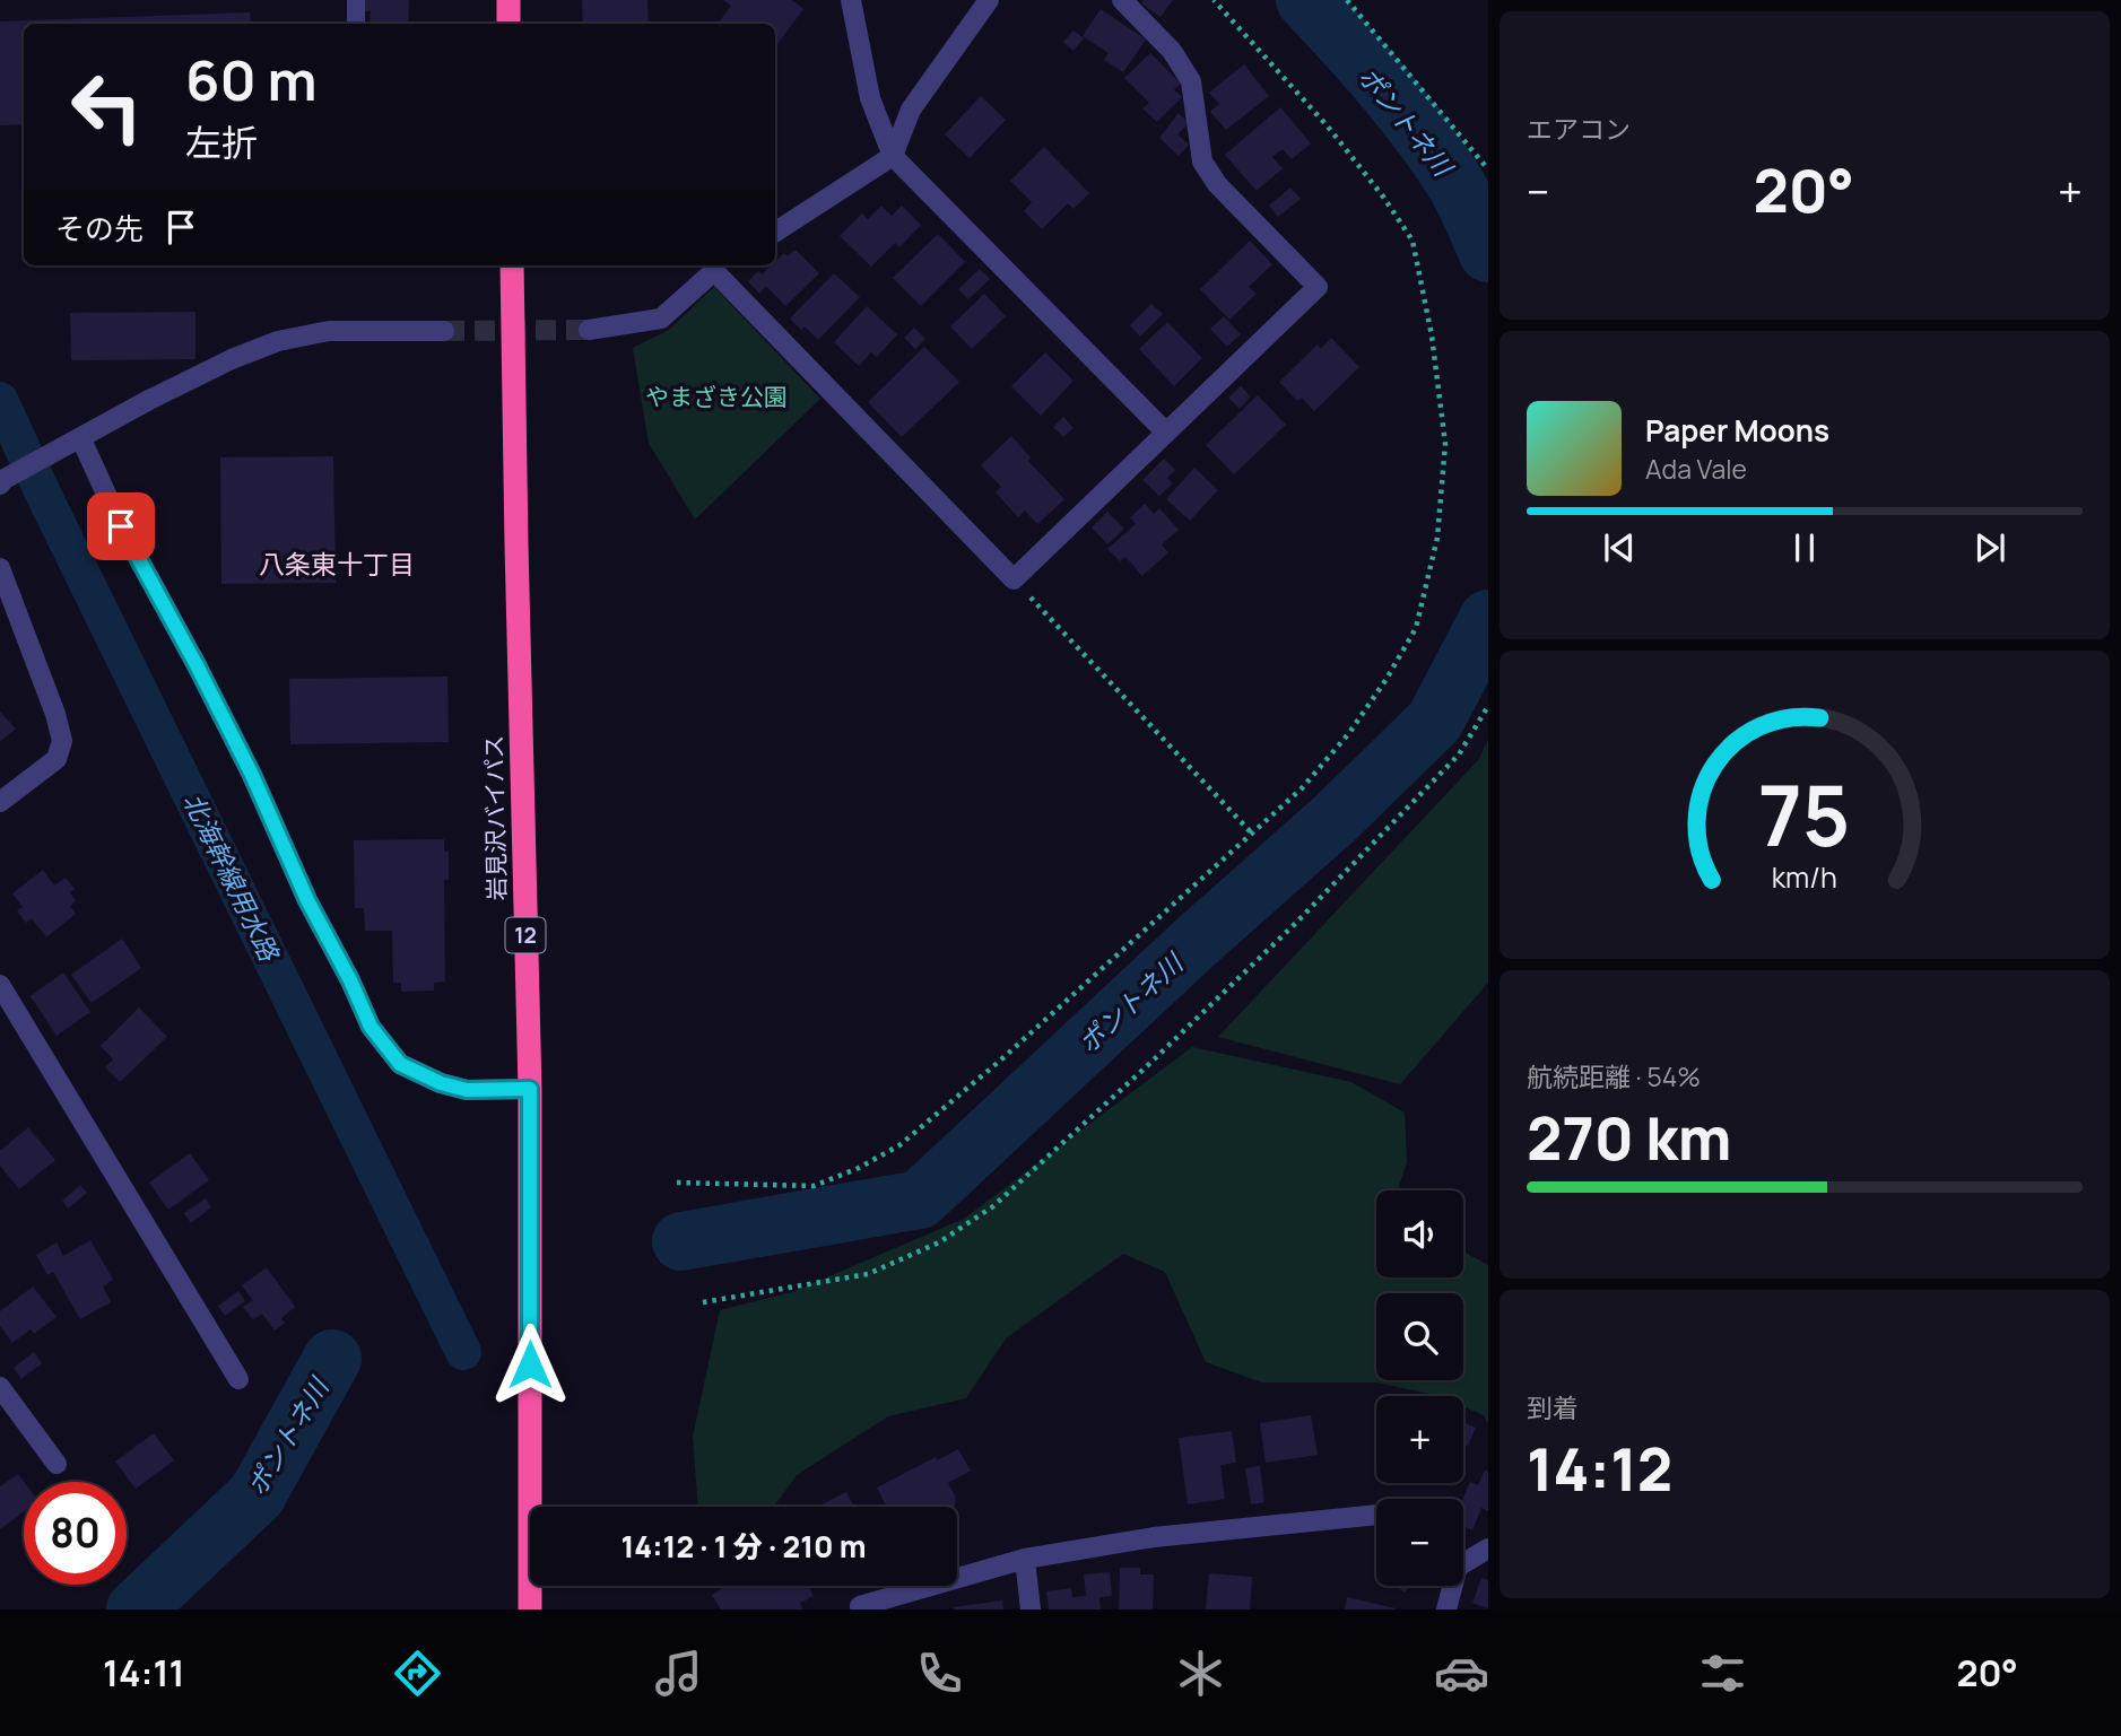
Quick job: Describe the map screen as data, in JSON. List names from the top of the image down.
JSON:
{
  "streets": {
    "highway": ["岩見沢バイパス", "12"]
  },
  "districts": ["八条東十丁目"],
  "water": ["ポントネ川", "北海幹線用水路"],
  "parks": ["やまざき公園"],
  "page": {
    "tile": [
      "エアコン",
      ["航続距離 · 54%", "270 km"],
      ["到着", "14:12"]
    ],
    "turn": ["60 m", "左折"],
    "heat": ["−", "20°", "+"],
    "then": "その先",
    "song": ["Paper Moons", "Ada Vale"],
    "map_buttons": ["+", "−"],
    "limit": "80",
    "trip": "14:12 · 1 分 · 210 m",
    "tabs": ["14:11", "20°"],
    "gauge": ["75", "km/h"]
  }
}
